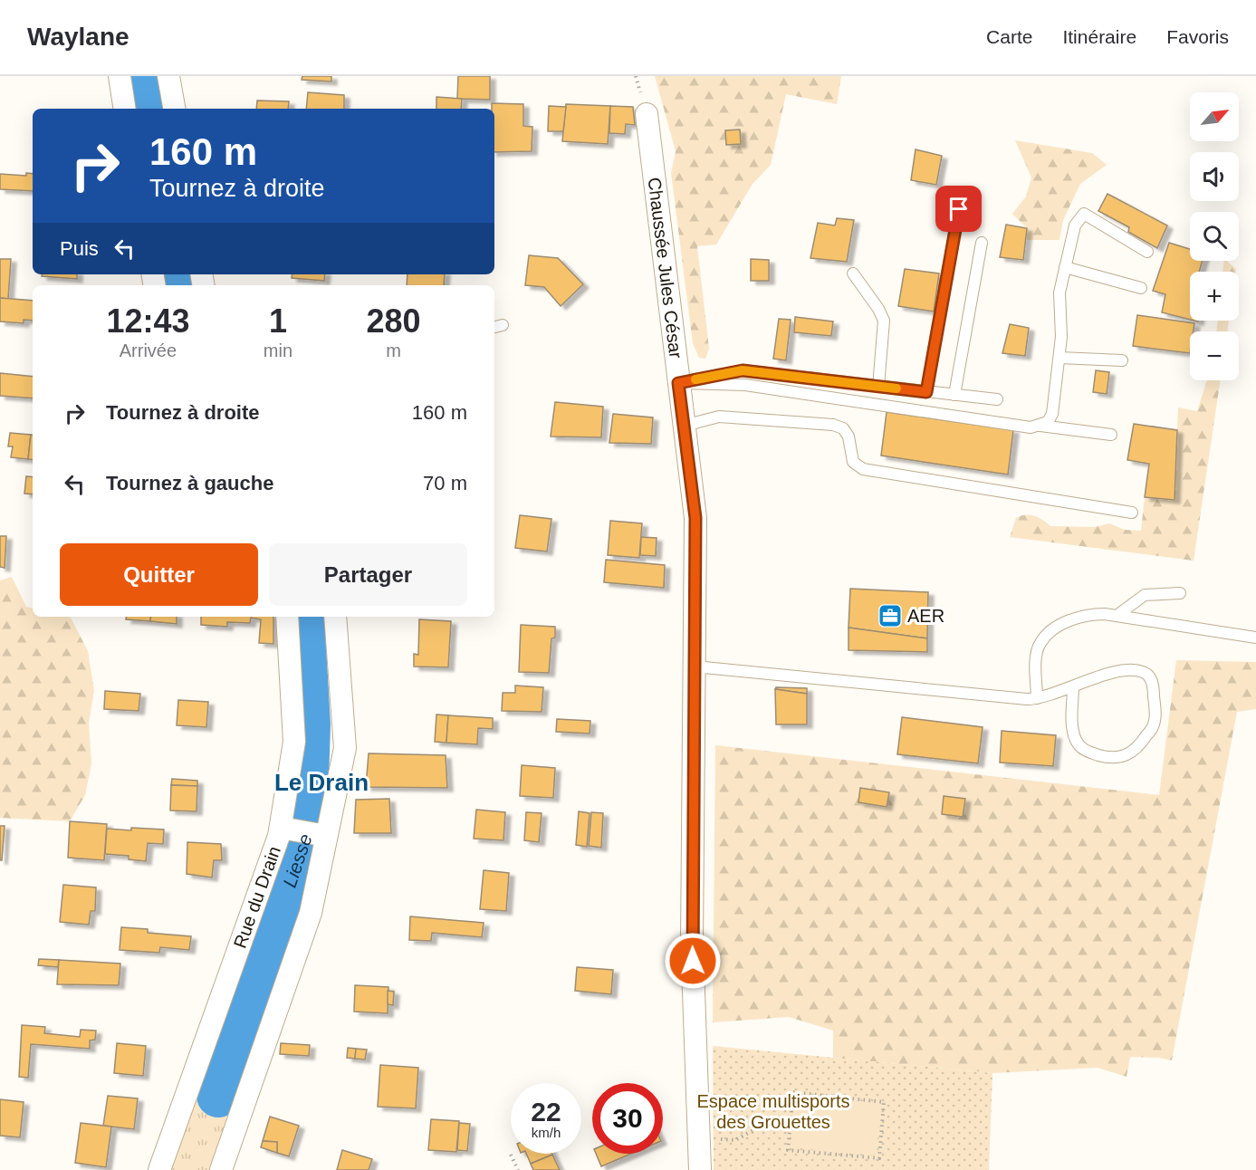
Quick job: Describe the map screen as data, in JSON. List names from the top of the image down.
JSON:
{
  "streets": {
    "street": ["Chaussée Jules César", "Rue du Drain"]
  },
  "districts": ["Le Drain"],
  "water": ["Liesse"],
  "parks": ["Espace multisports des Grouettes"],
  "places": {
    "office": ["AER"]
  },
  "north": "top right",
  "page": {
    "header": "Waylane",
    "nav": ["Carte", "Itinéraire", "Favoris"],
    "map_buttons": ["+", "−"],
    "turn": ["160 m", "Tournez à droite"],
    "then": "Puis",
    "eta": [
      "12:43",
      "Arrivée",
      "1",
      "min",
      "280",
      "m"
    ],
    "list": [
      {
        "name": "Tournez à droite",
        "value": "160 m"
      },
      {
        "name": "Tournez à gauche",
        "value": "70 m"
      }
    ],
    "buttons": ["Quitter", "Partager"],
    "speed": "22 km/h",
    "limit": "30"
  }
}
